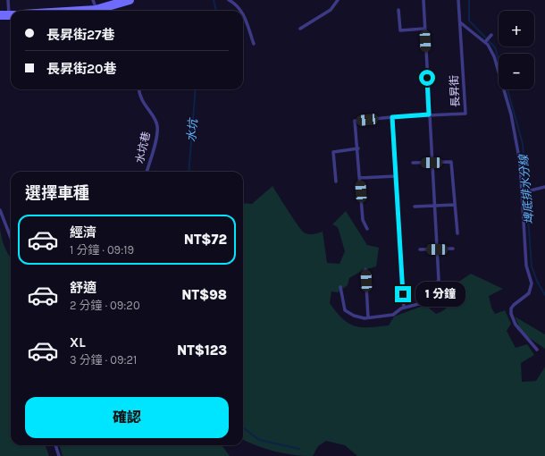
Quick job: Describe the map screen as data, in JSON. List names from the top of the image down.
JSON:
{
  "streets": {
    "lane": ["長昇街", "水坑巷"]
  },
  "water": ["水坑", "埤底排水分線"],
  "page": {
    "map_buttons": ["+", "−"],
    "banner": ["長昇街27巷", "長昇街20巷"],
    "heading": "選擇車種",
    "list": [
      {
        "name": "經濟",
        "note": "1 分鐘 · 09:19",
        "value": "NT$72"
      },
      {
        "name": "舒適",
        "note": "2 分鐘 · 09:20",
        "value": "NT$98"
      },
      {
        "name": "XL",
        "note": "3 分鐘 · 09:21",
        "value": "NT$123"
      }
    ],
    "bubble": "1 分鐘",
    "buttons": "確認"
  }
}
